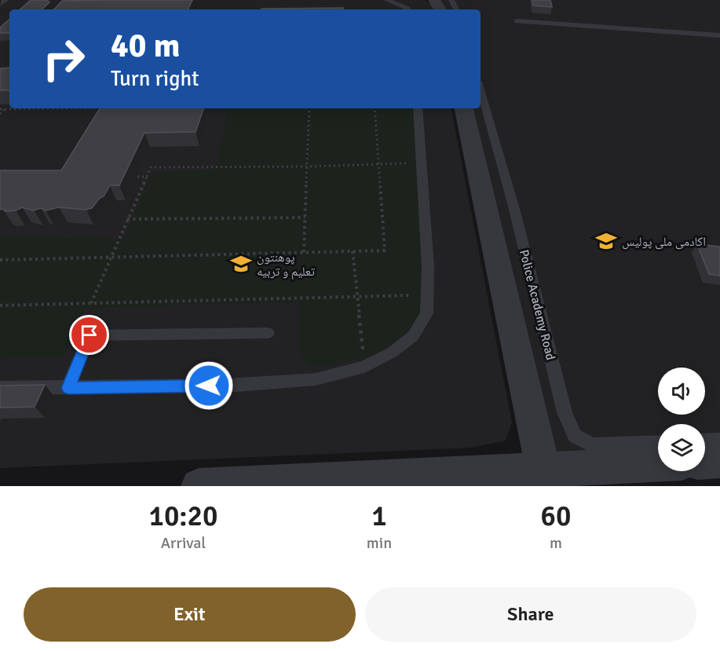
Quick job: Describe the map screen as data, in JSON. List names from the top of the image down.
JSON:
{
  "streets": {
    "lane": ["Police Academy Road"]
  },
  "places": {
    "school or university": ["اکادمی ملی پولیس", "پوهنتون تعلیم و تربیه"]
  },
  "page": {
    "turn": ["40 m", "Turn right"],
    "eta": [
      "10:20",
      "Arrival",
      "1",
      "min",
      "60",
      "m"
    ],
    "buttons": ["Exit", "Share"]
  }
}
